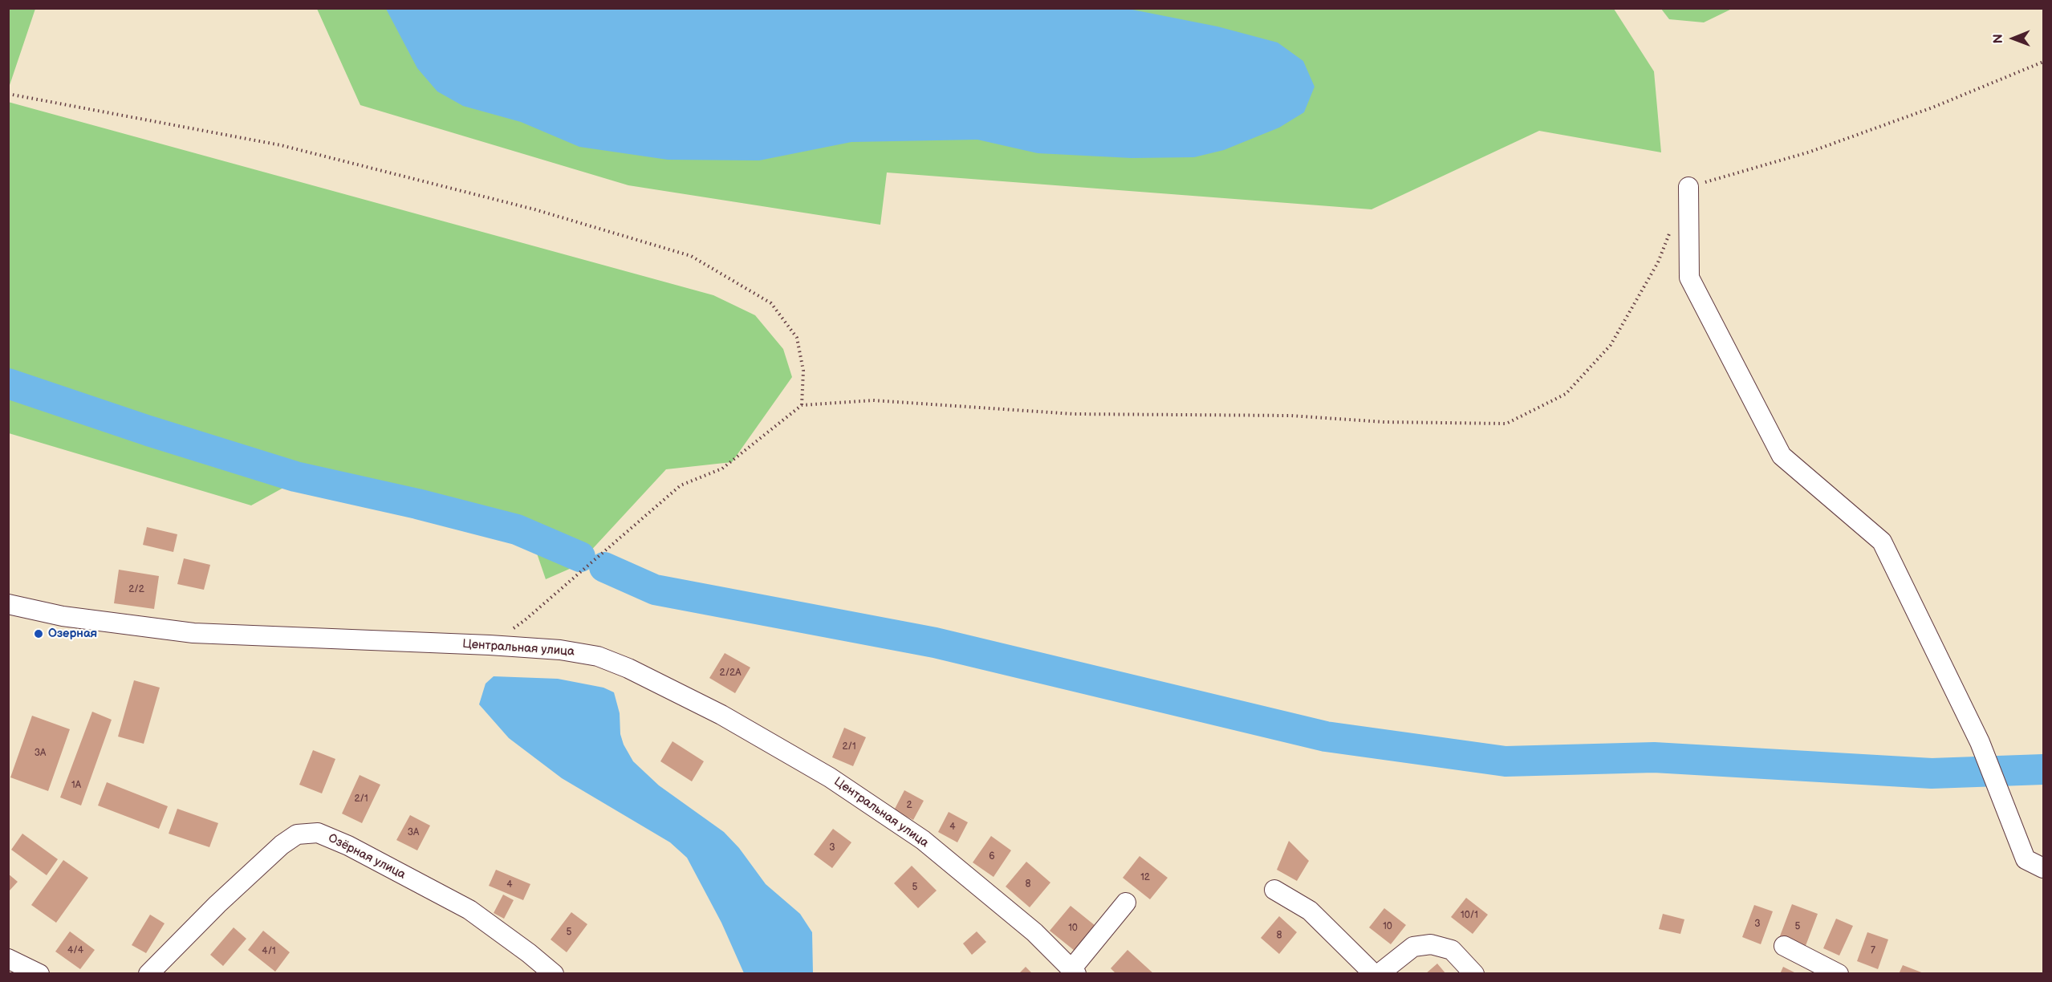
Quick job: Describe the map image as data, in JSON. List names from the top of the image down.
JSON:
{
  "streets": {
    "street": ["Центральная улица", "Озёрная улица"]
  },
  "places": ["Озерная"],
  "house_numbers": [
    "2/2",
    "2/2А",
    "2/1",
    "3А",
    "1А",
    "2/1",
    "2",
    "4",
    "3А",
    "3",
    "6",
    "12",
    "8",
    "4",
    "5",
    "10/1",
    "3",
    "10",
    "5",
    "10",
    "5",
    "8",
    "4/4",
    "7",
    "4/1"
  ],
  "north": "left"
}
